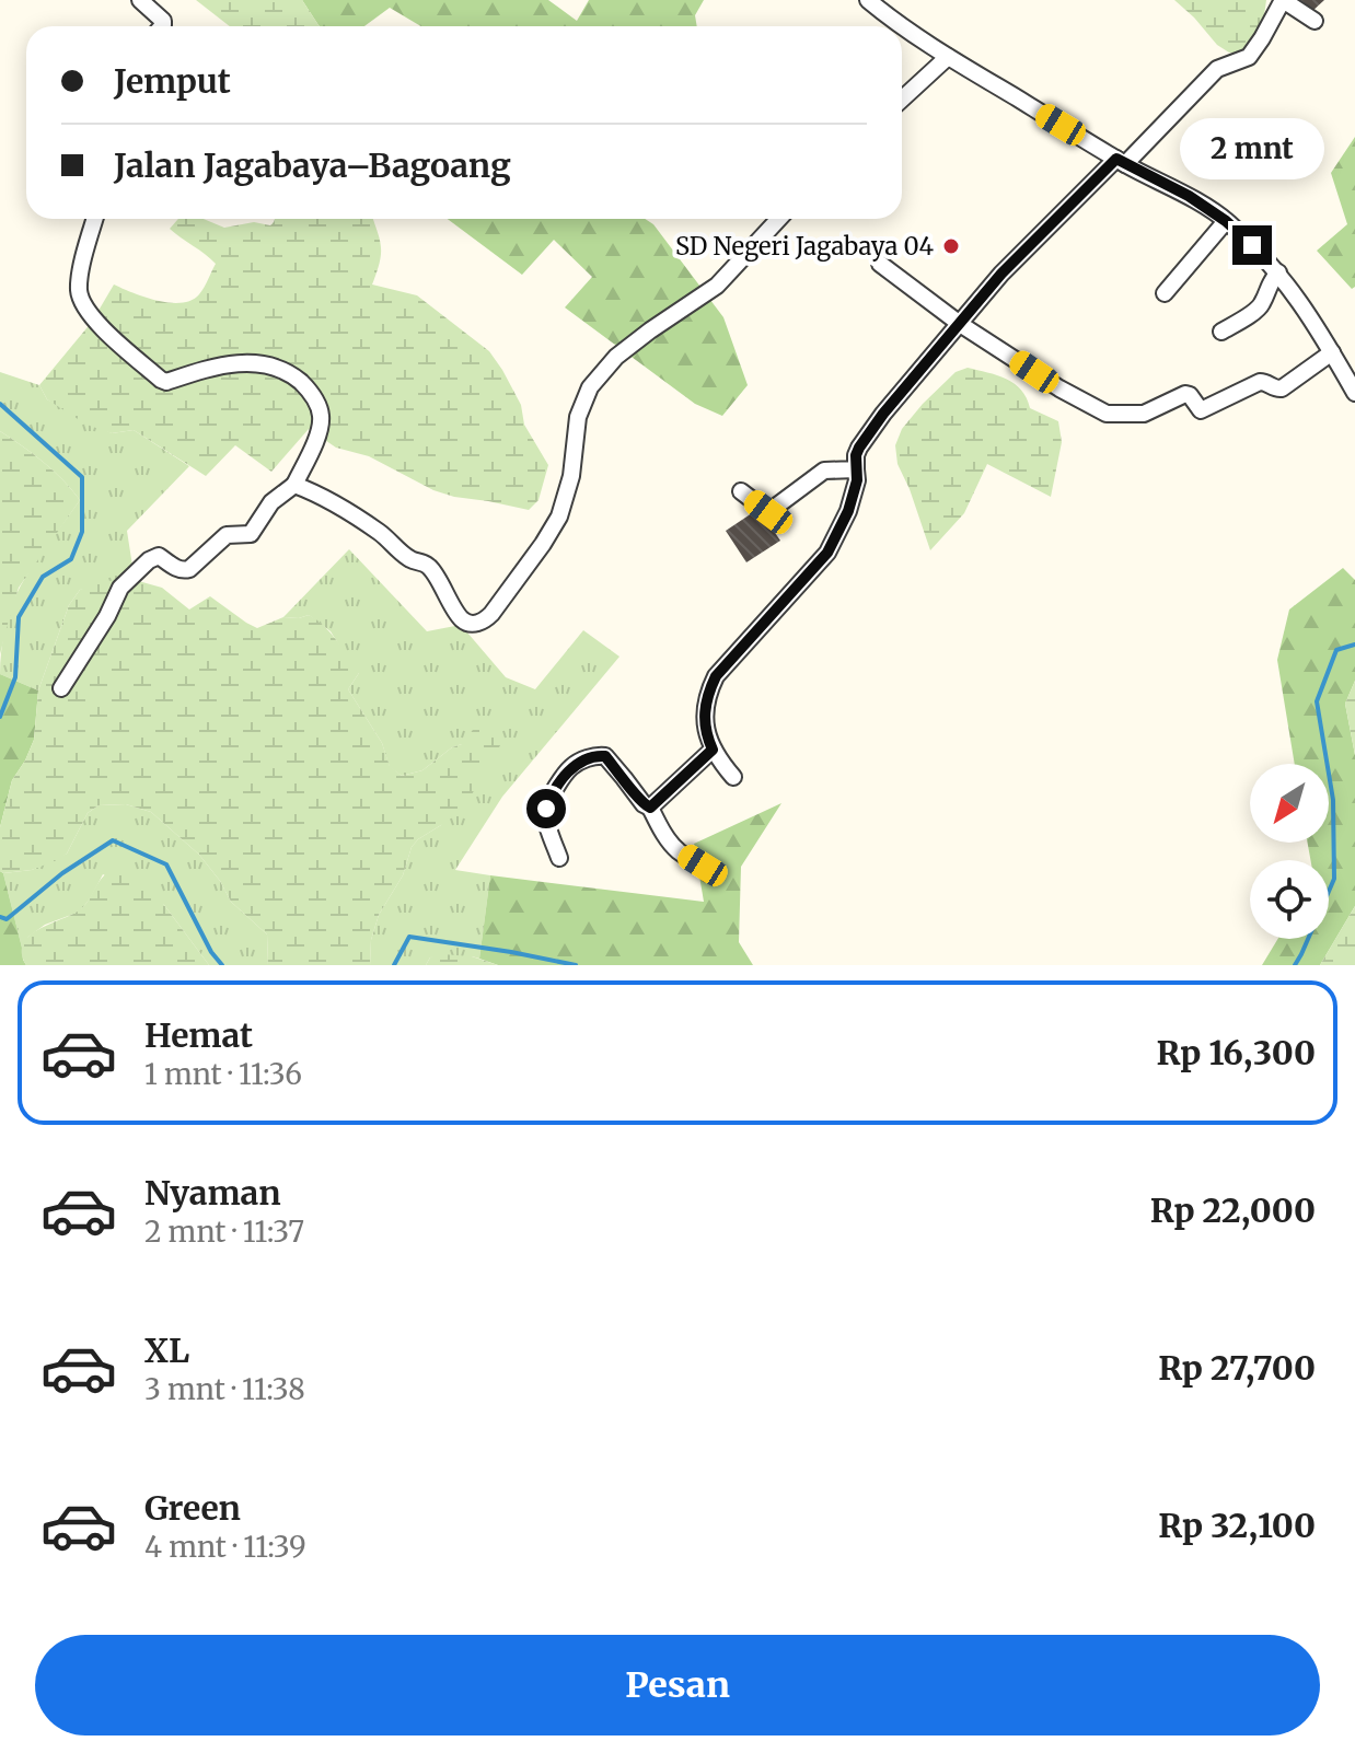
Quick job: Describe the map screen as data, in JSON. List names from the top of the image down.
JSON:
{
  "places": ["SD Negeri Jagabaya 04"],
  "north": "bottom left",
  "page": {
    "banner": ["Jemput", "Jalan Jagabaya–Bagoang"],
    "bubble": "2 mnt",
    "list": [
      {
        "name": "Hemat",
        "note": "1 mnt · 11:36",
        "value": "Rp 16,300"
      },
      {
        "name": "Nyaman",
        "note": "2 mnt · 11:37",
        "value": "Rp 22,000"
      },
      {
        "name": "XL",
        "note": "3 mnt · 11:38",
        "value": "Rp 27,700"
      },
      {
        "name": "Green",
        "note": "4 mnt · 11:39",
        "value": "Rp 32,100"
      }
    ],
    "buttons": "Pesan"
  }
}
